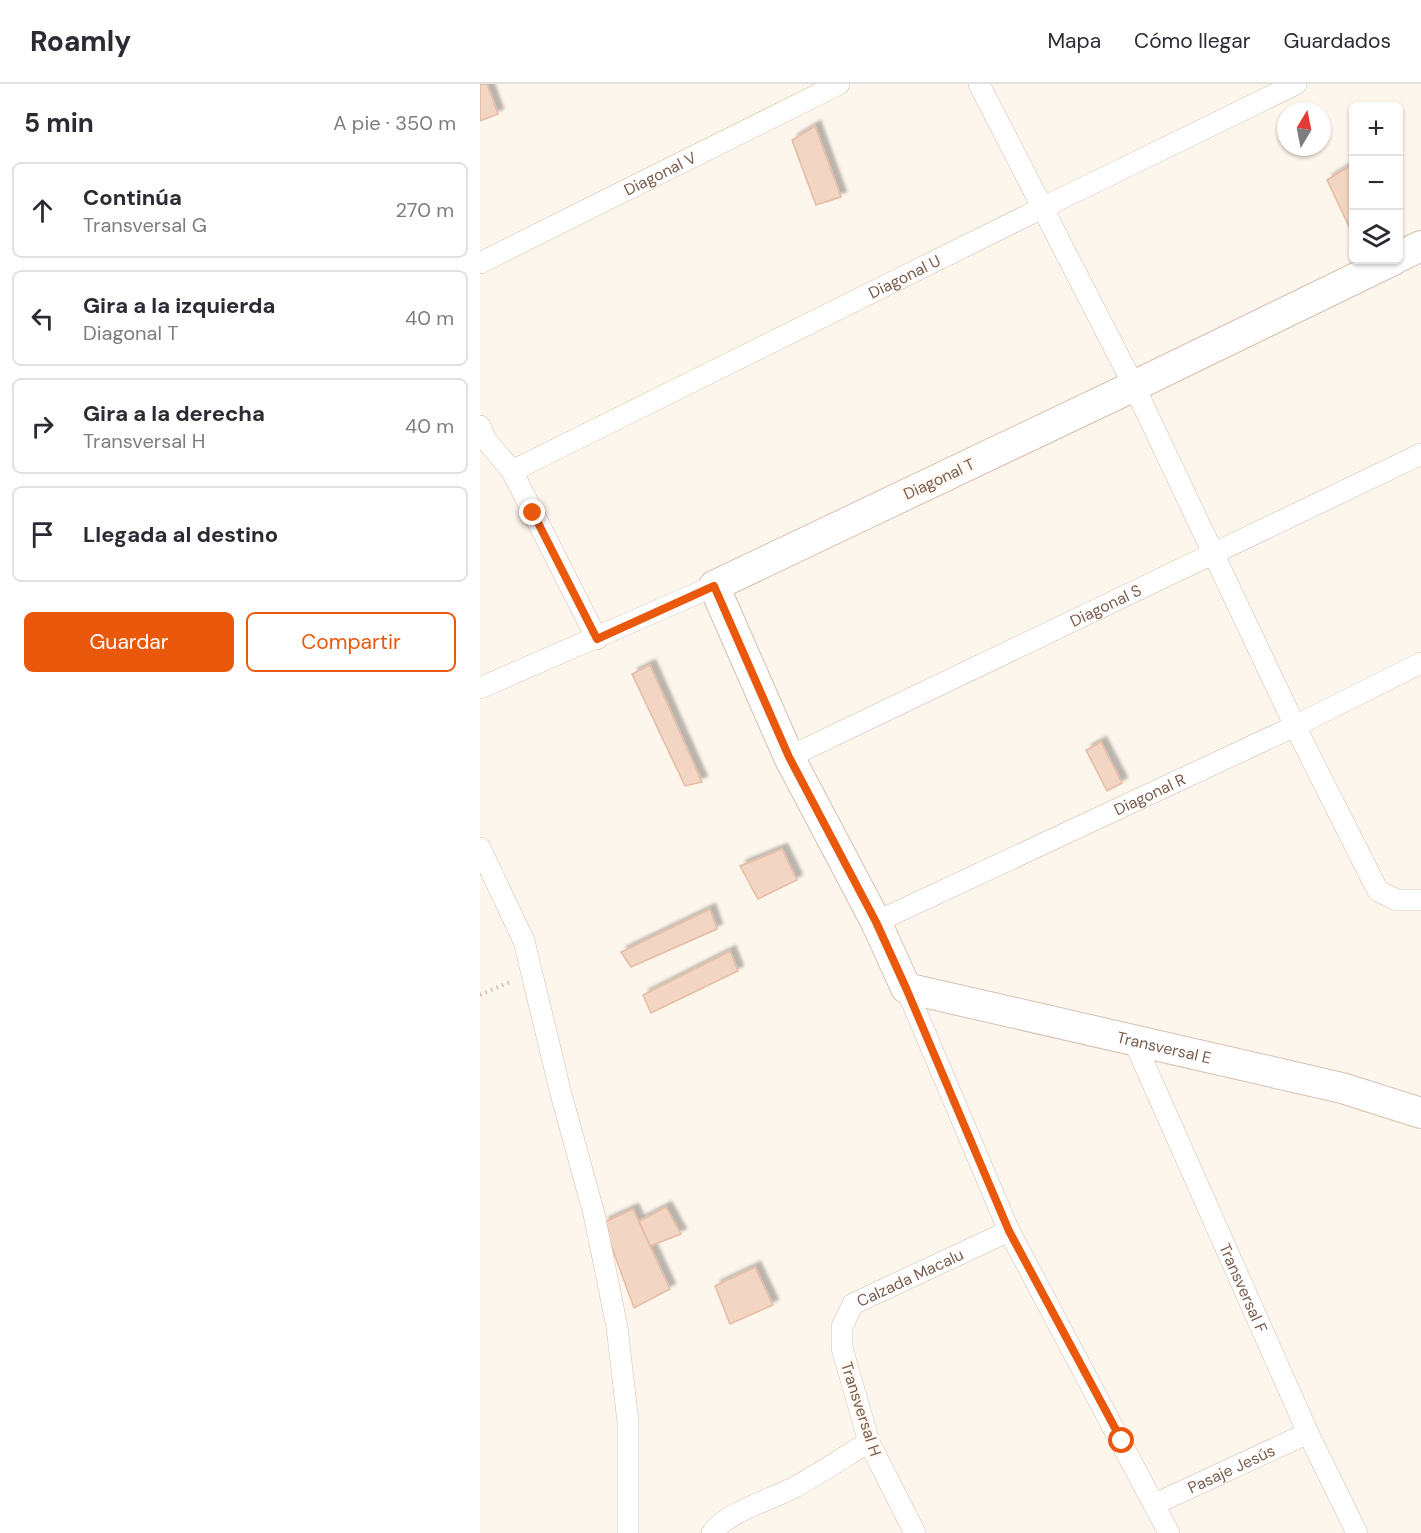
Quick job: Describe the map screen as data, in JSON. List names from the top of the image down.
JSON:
{
  "streets": {
    "street": [
      "Diagonal V",
      "Diagonal U",
      "Diagonal T",
      "Diagonal S",
      "Diagonal R",
      "Transversal E",
      "Calzada Macalu",
      "Transversal F",
      "Transversal H",
      "Pasaje Jesús"
    ]
  },
  "crossings": [
    ["Transversal E", "Transversal F"],
    ["Calzada Macalu", "Transversal H"],
    ["Transversal F", "Pasaje Jesús"]
  ],
  "north": "top",
  "page": {
    "header": "Roamly",
    "nav": ["Mapa", "Cómo llegar", "Guardados"],
    "heading": ["5 min", "A pie · 350 m"],
    "map_buttons": ["+", "−"],
    "list": [
      ["Continúa", "Transversal G", "270 m"],
      ["Gira a la izquierda", "Diagonal T", "40 m"],
      ["Gira a la derecha", "Transversal H", "40 m"],
      "Llegada al destino"
    ],
    "buttons": ["Guardar", "Compartir"]
  }
}
